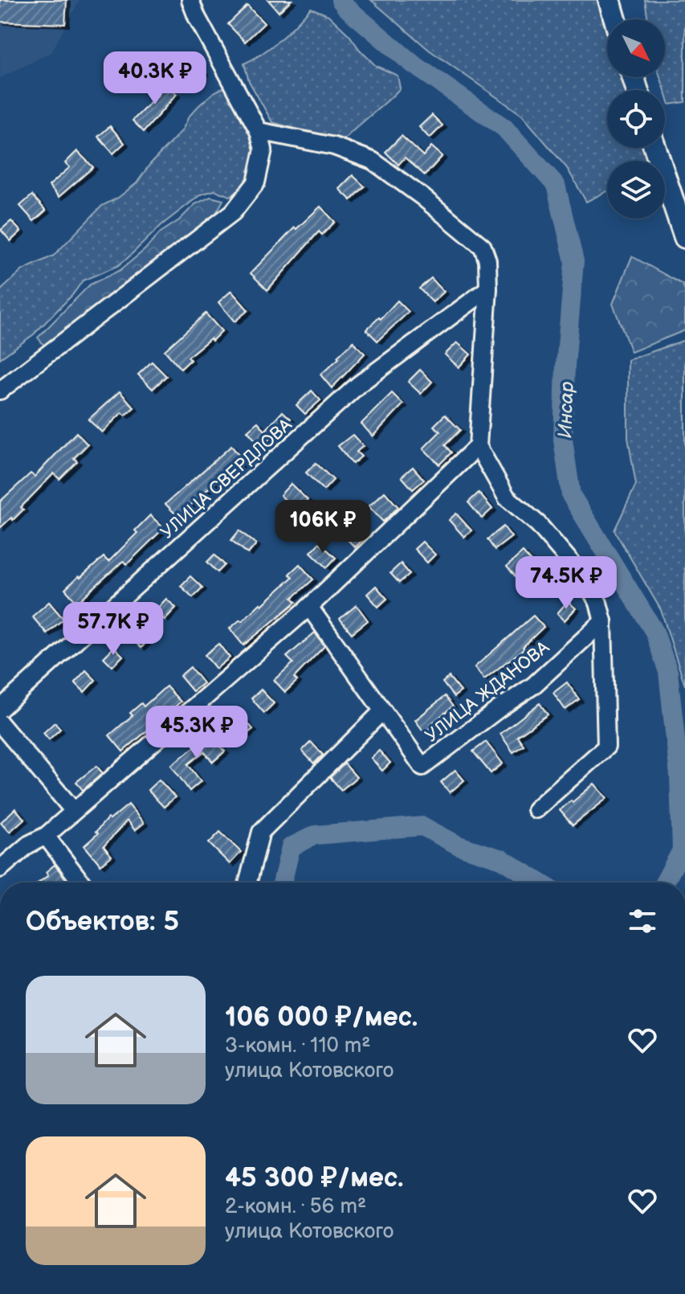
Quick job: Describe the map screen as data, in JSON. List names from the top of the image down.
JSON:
{
  "streets": {
    "street": ["УЛИЦА СВЕРДЛОВА", "УЛИЦА ЖДАНОВА"]
  },
  "water": ["Инсар"],
  "north": "bottom right",
  "page": {
    "price": [
      "40.3K ₽",
      "106K ₽",
      "74.5K ₽",
      "57.7K ₽",
      "45.3K ₽"
    ],
    "heading": "Объектов: 5",
    "list": [
      {
        "name": "106 000 ₽/мес.",
        "note": "3-комн. · 110 m² · улица Котовского"
      },
      {
        "name": "45 300 ₽/мес.",
        "note": "2-комн. · 56 m² · улица Котовского"
      }
    ]
  }
}
